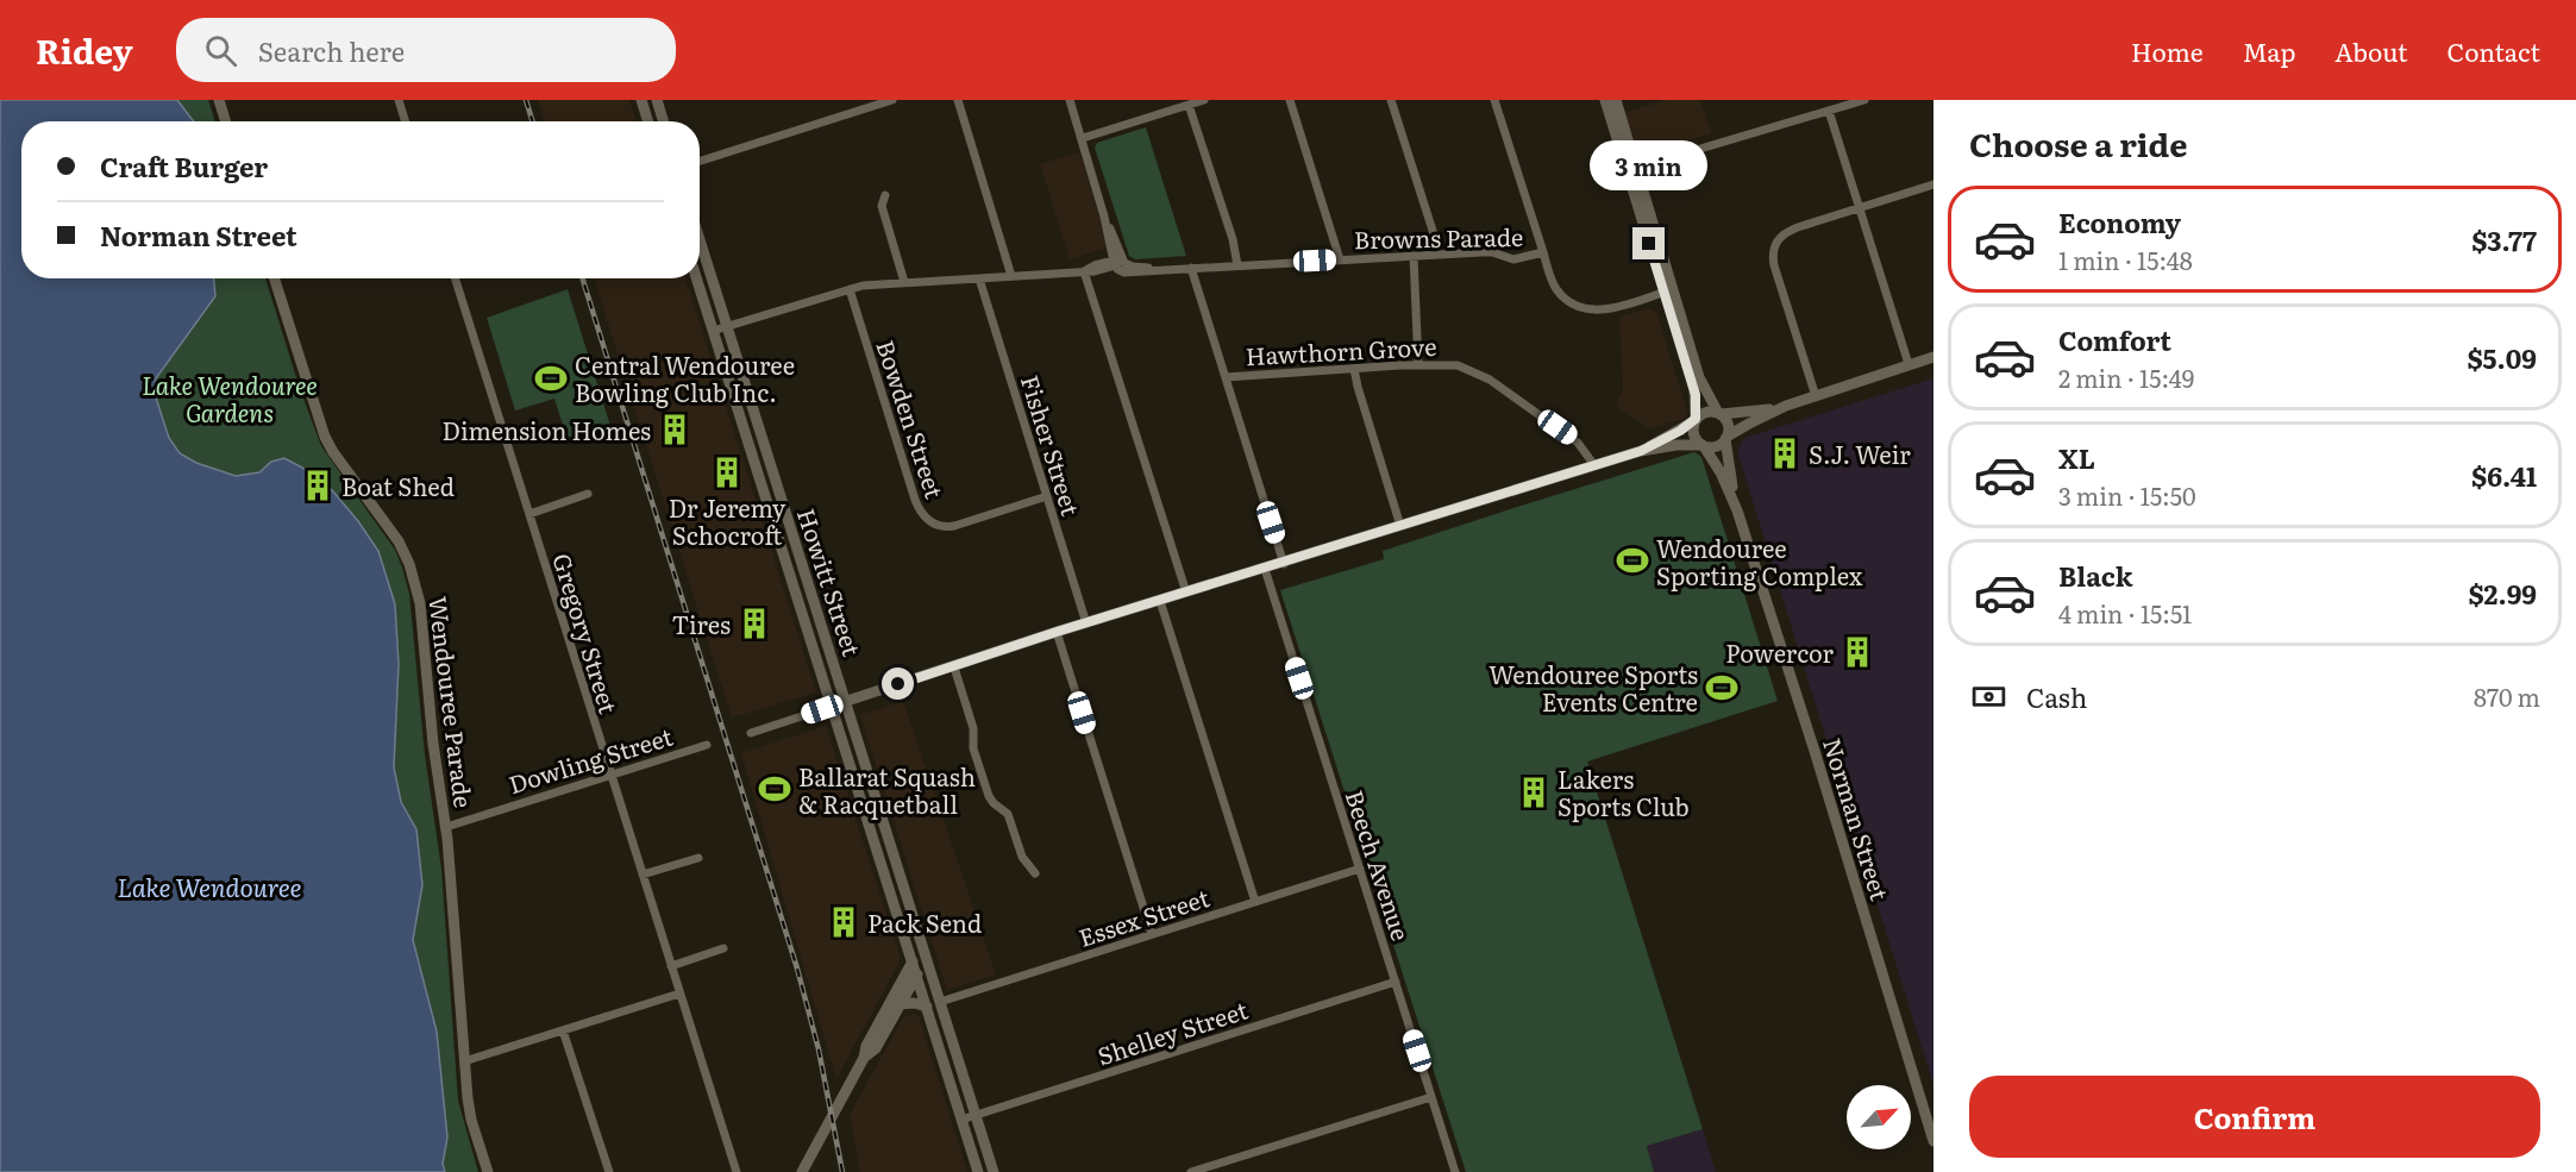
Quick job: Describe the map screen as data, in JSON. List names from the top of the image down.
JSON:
{
  "streets": {
    "main road": ["Howitt Street", "Wendouree Parade", "Norman Street"],
    "street": [
      "Browns Parade",
      "Hawthorn Grove",
      "Bowden Street",
      "Fisher Street",
      "Gregory Street",
      "Dowling Street",
      "Beech Avenue",
      "Essex Street",
      "Shelley Street"
    ]
  },
  "crossings": [
    ["Browns Parade", "Norman Street"],
    ["Bowden Street", "Fisher Street"],
    ["Howitt Street", "Essex Street"],
    ["Howitt Street", "Shelley Street"],
    ["Gregory Street", "Dowling Street"],
    ["Wendouree Parade", "Dowling Street"],
    ["Beech Avenue", "Essex Street"],
    ["Beech Avenue", "Shelley Street"]
  ],
  "water": ["Lake Wendouree"],
  "parks": ["Lake Wendouree Gardens"],
  "places": {
    "sports": [
      "Central Wendouree Bowling Club Inc.",
      "Wendouree Sporting Complex",
      "Wendouree Sports Events Centre",
      "Ballarat Squash & Racquetball"
    ],
    "building": [
      "Dimension Homes",
      "S.J. Weir",
      "Dr Jeremy Schocroft",
      "Boat Shed",
      "Tires",
      "Powercor",
      "Lakers Sports Club",
      "Pack Send"
    ]
  },
  "north": "top right",
  "page": {
    "header": "Ridey",
    "search": "Search here",
    "nav": [
      "Home",
      "Map",
      "About",
      "Contact"
    ],
    "heading": "Choose a ride",
    "banner": ["Craft Burger", "Norman Street"],
    "bubble": "3 min",
    "list": [
      {
        "name": "Economy",
        "note": "1 min · 15:48",
        "value": "$3.77"
      },
      {
        "name": "Comfort",
        "note": "2 min · 15:49",
        "value": "$5.09"
      },
      {
        "name": "XL",
        "note": "3 min · 15:50",
        "value": "$6.41"
      },
      {
        "name": "Black",
        "note": "4 min · 15:51",
        "value": "$2.99"
      }
    ],
    "pay": ["Cash", "870 m"],
    "buttons": "Confirm"
  }
}
